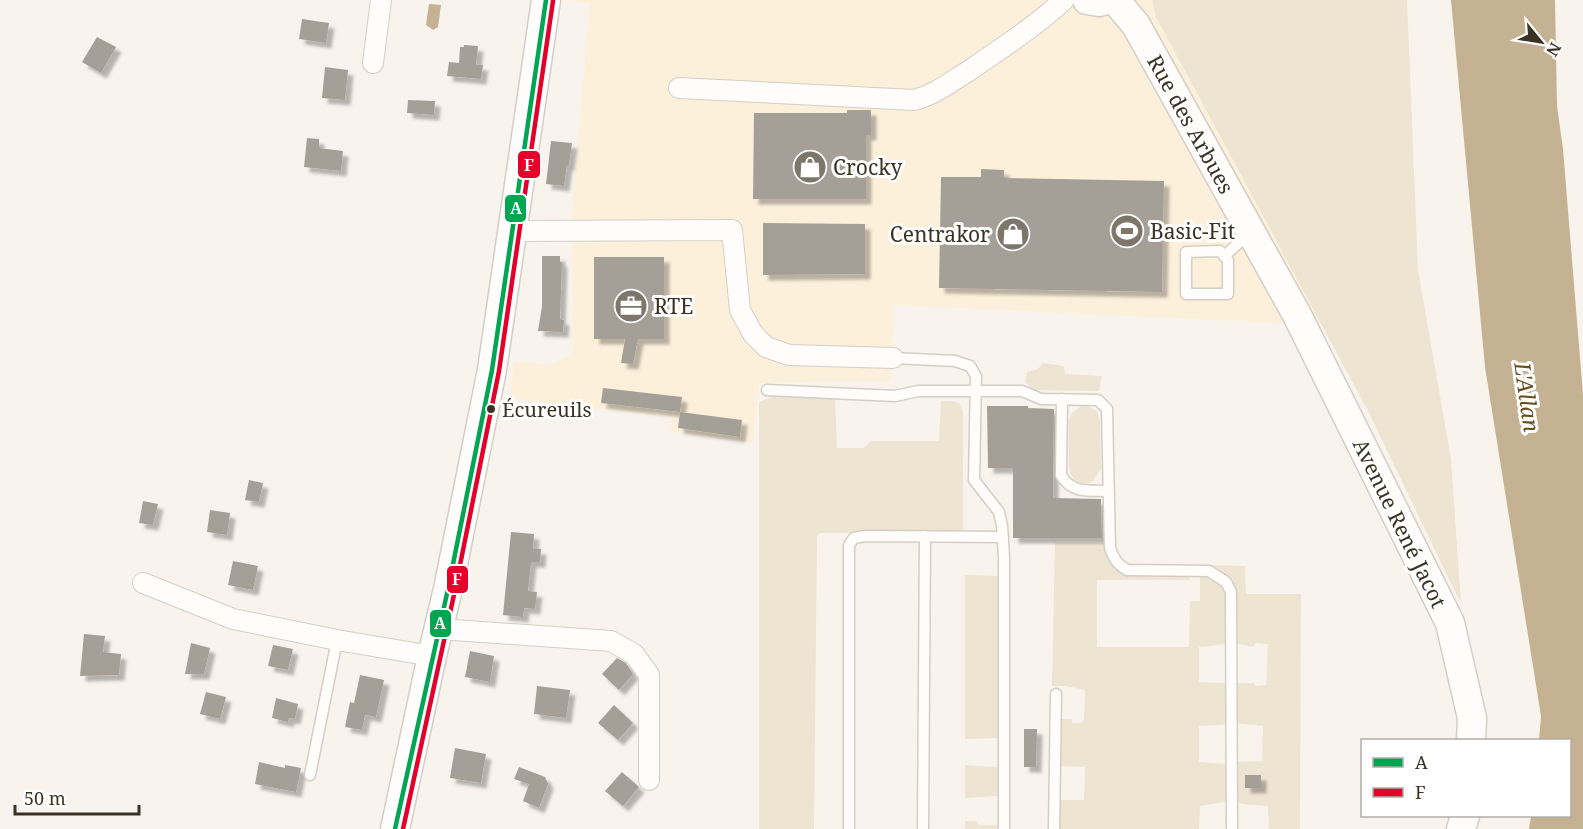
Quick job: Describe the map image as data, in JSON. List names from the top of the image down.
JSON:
{
  "streets": {
    "main road": ["Rue des Arbues", "Avenue René Jacot"]
  },
  "crossings": [
    ["Rue des Arbues", "Avenue René Jacot"]
  ],
  "water": ["L'Allan"],
  "places": {
    "shop": ["Crocky", "Centrakor"],
    "sports": ["Basic-Fit"],
    "office": ["RTE"],
    "other": ["Écureuils"]
  },
  "lines": ["transit line A", "transit line F"],
  "legend": ["A", "F"],
  "scale_bar": "50 m",
  "north": "bottom right"
}
